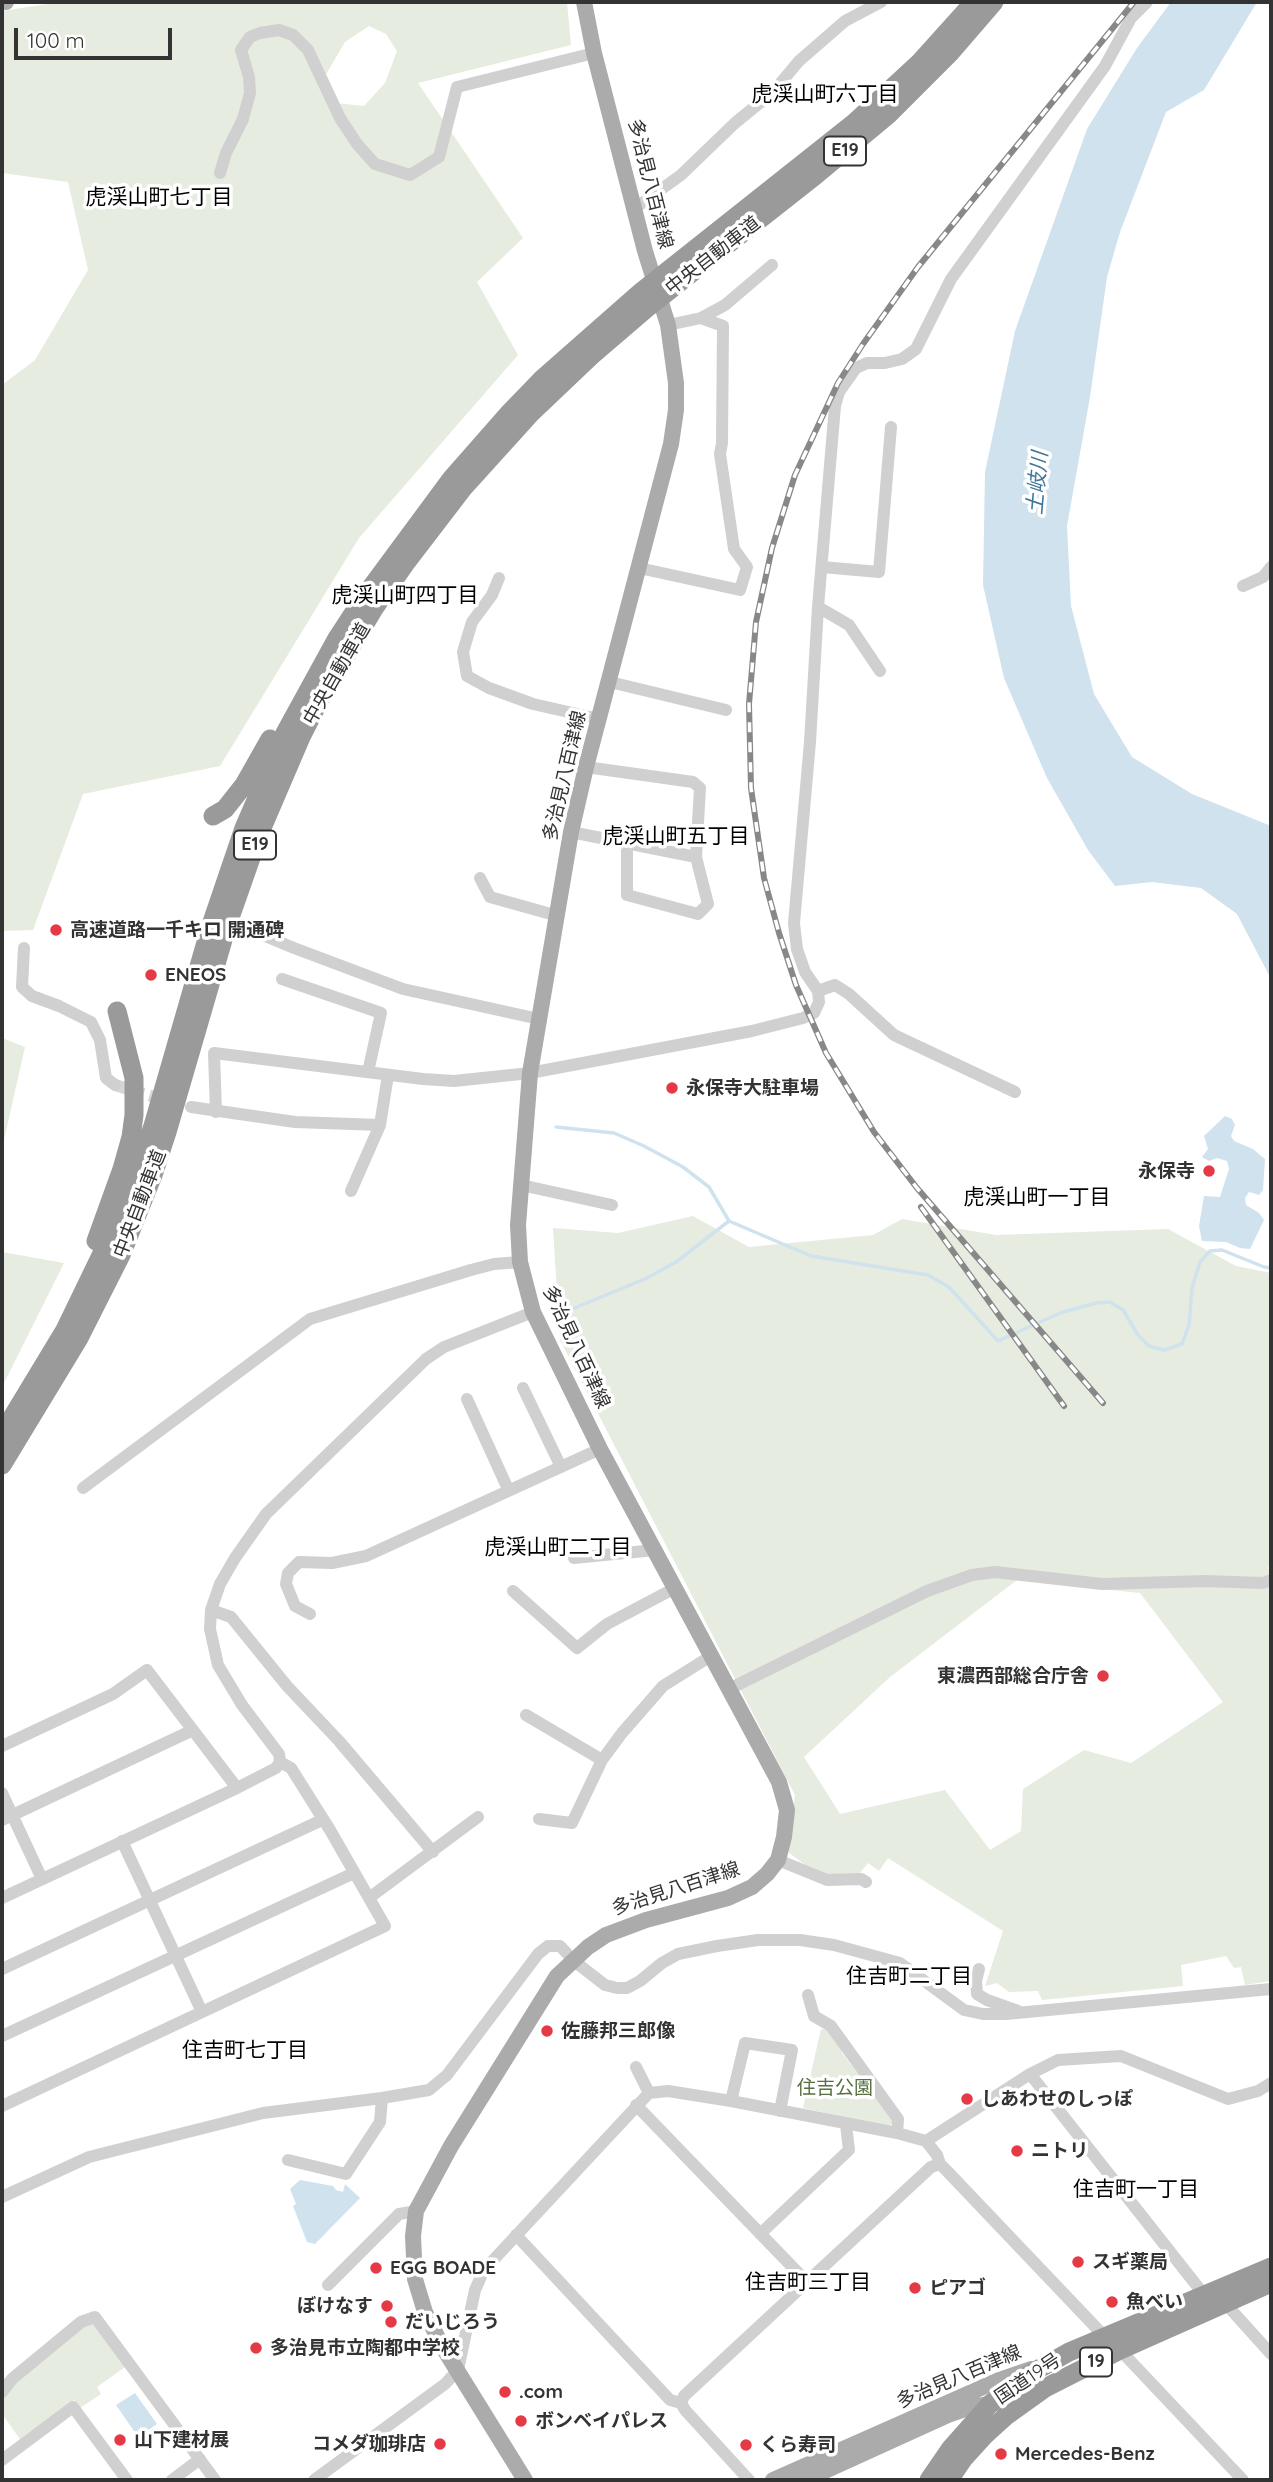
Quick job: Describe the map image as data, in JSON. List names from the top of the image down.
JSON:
{
  "streets": {
    "highway": [
      "E19",
      "中央自動車道",
      "19",
      "国道19号"
    ],
    "main road": ["多治見八百津線"]
  },
  "crossings": [
    ["多治見八百津線", "国道19号"]
  ],
  "districts": [
    "虎渓山町六丁目",
    "虎渓山町七丁目",
    "虎渓山町四丁目",
    "虎渓山町五丁目",
    "虎渓山町一丁目",
    "虎渓山町二丁目",
    "住吉町二丁目",
    "住吉町七丁目",
    "住吉町一丁目",
    "住吉町三丁目"
  ],
  "water": ["土岐川"],
  "parks": ["住吉公園"],
  "places": [
    "高速道路一千キロ 開通碑",
    "ENEOS",
    "永保寺大駐車場",
    "永保寺",
    "東濃西部総合庁舎",
    "佐藤邦三郎像",
    "しあわせのしっぽ",
    "ニトリ",
    "スギ薬局",
    "EGG BOADE",
    "ピアゴ",
    "魚べい",
    "ぼけなす",
    "だいじろう",
    "多治見市立陶都中学校",
    ".com",
    "ボンベイパレス",
    "山下建材展",
    "コメダ珈琲店",
    "くら寿司",
    "Mercedes-Benz"
  ],
  "scale_bar": "100 m"
}
